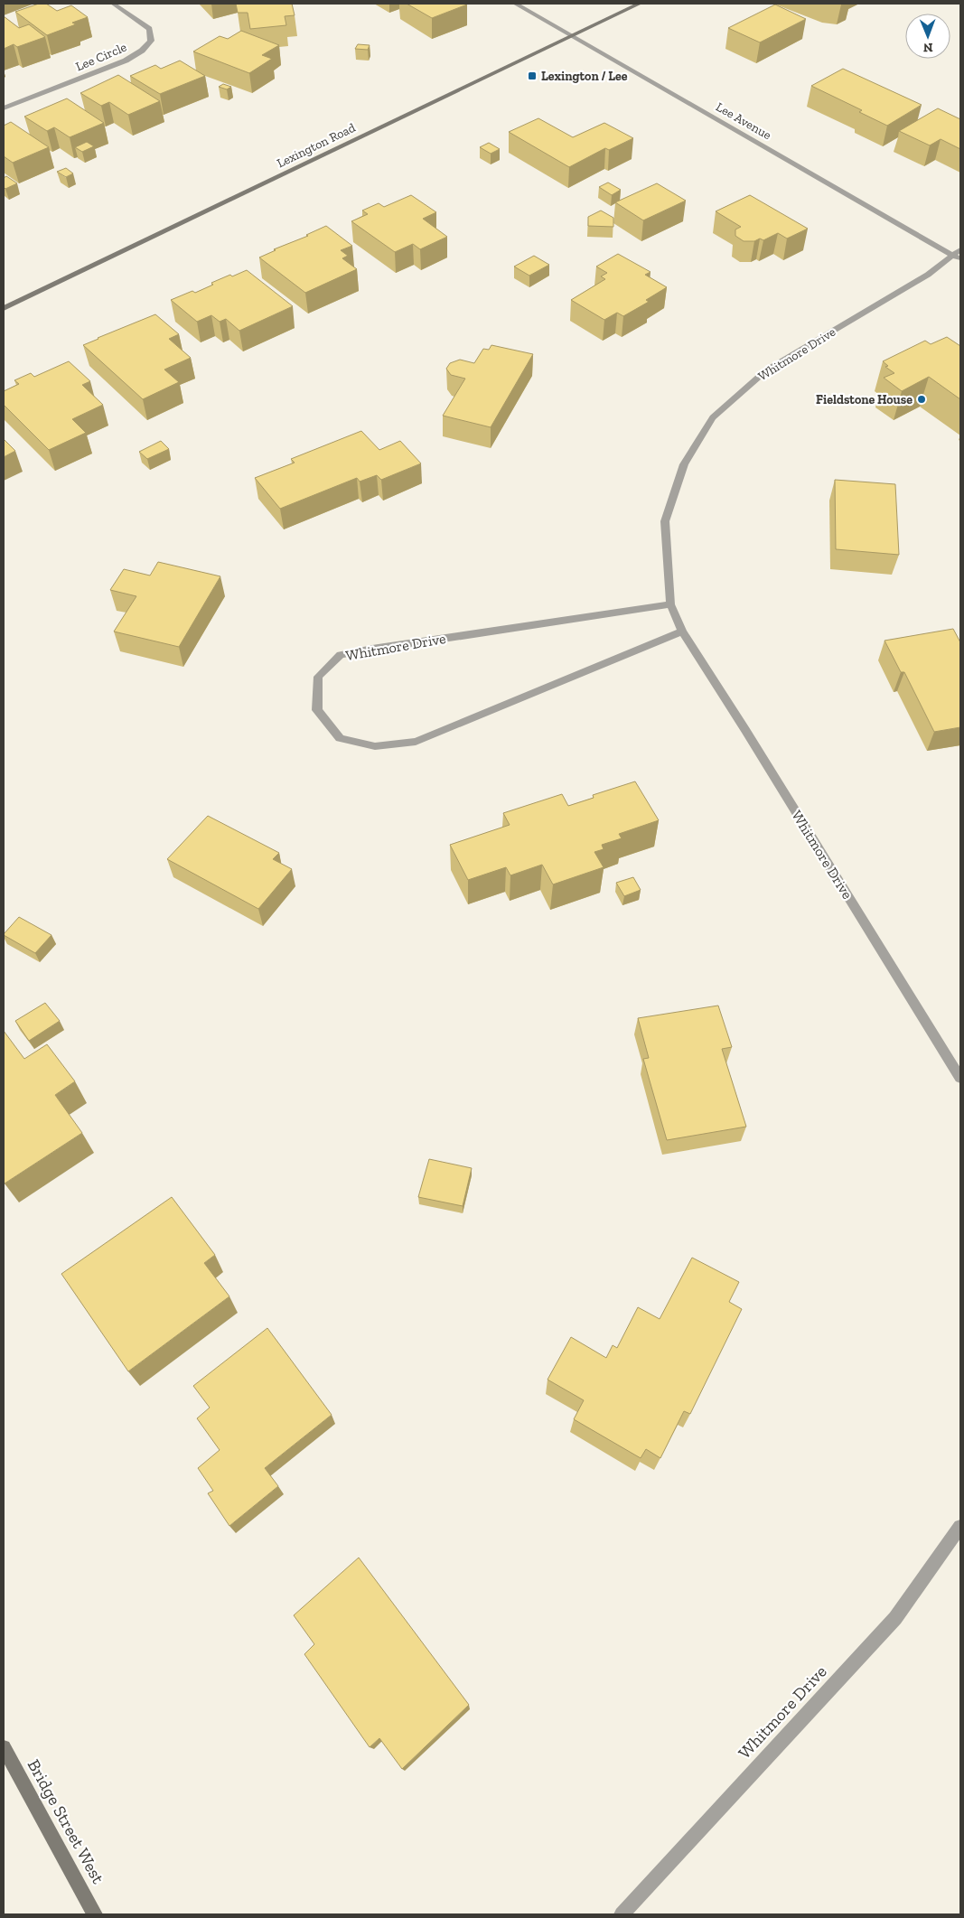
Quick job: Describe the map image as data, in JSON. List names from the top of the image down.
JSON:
{
  "streets": {
    "main road": ["Lexington Road", "Bridge Street West"],
    "street": ["Lee Circle", "Lee Avenue", "Whitmore Drive"]
  },
  "crossings": [
    ["Lee Avenue", "Lexington Road"],
    ["Lee Avenue", "Whitmore Drive"]
  ],
  "places": {
    "transit": ["Lexington / Lee"],
    "other": ["Fieldstone House"]
  },
  "north": "bottom"
}
